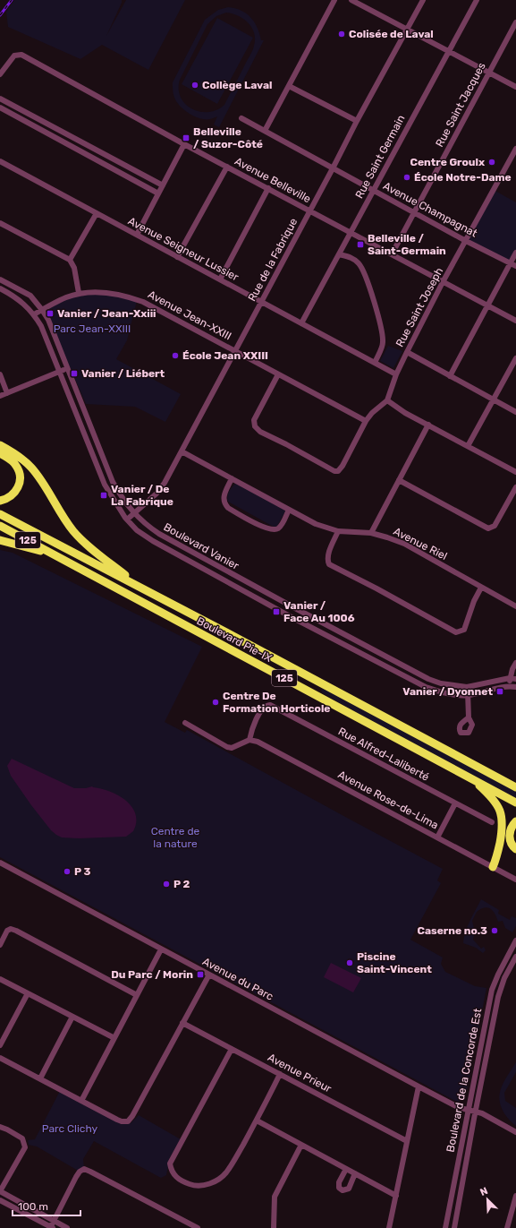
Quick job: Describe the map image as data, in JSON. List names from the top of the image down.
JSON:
{
  "streets": {
    "highway": ["125", "Boulevard Pie-IX"],
    "street": [
      "Rue Saint Jacques",
      "Rue Saint Germain",
      "Avenue Belleville",
      "Avenue Champagnat",
      "Avenue Seigneur Lussier",
      "Rue de la Fabrique",
      "Rue Saint Joseph",
      "Avenue Jean-XXIII",
      "Avenue Riel",
      "Boulevard Vanier",
      "Rue Alfred-Laliberté",
      "Avenue Rose-de-Lima",
      "Avenue du Parc",
      "Avenue Prieur",
      "Boulevard de la Concorde Est"
    ]
  },
  "crossings": [
    ["Rue Saint Jacques", "Avenue Belleville"],
    ["Rue Saint Jacques", "Avenue Champagnat"],
    ["Rue Saint Germain", "Avenue Belleville"],
    ["Rue Saint Germain", "Avenue Champagnat"],
    ["Rue Saint Germain", "Avenue Seigneur Lussier"],
    ["Avenue Belleville", "Rue de la Fabrique"],
    ["Avenue Belleville", "Rue Saint Joseph"],
    ["Avenue Champagnat", "Rue de la Fabrique"],
    ["Avenue Champagnat", "Rue Saint Joseph"],
    ["Avenue Seigneur Lussier", "Rue de la Fabrique"],
    ["Avenue Seigneur Lussier", "Rue Saint Joseph"],
    ["Rue de la Fabrique", "Avenue Jean-XXIII"],
    ["Rue de la Fabrique", "Avenue Riel"],
    ["Rue de la Fabrique", "Boulevard Vanier"],
    ["Avenue Jean-XXIII", "Boulevard Vanier"],
    ["Rue Alfred-Laliberté", "Avenue Rose-de-Lima"],
    ["Avenue du Parc", "Boulevard de la Concorde Est"]
  ],
  "parks": ["Parc Jean-XXIII", "Centre de la nature", "Parc Clichy"],
  "places": {
    "other": [
      "Colisée de Laval",
      "Collège Laval",
      "Centre Groulx",
      "École Notre-Dame",
      "École Jean XXIII",
      "Centre De Formation Horticole",
      "P 3",
      "P 2",
      "Caserne no.3",
      "Piscine Saint-Vincent"
    ],
    "transit": [
      "Belleville / Suzor-Côté",
      "Belleville / Saint-Germain",
      "Vanier / Jean-Xxiii",
      "Vanier / Liébert",
      "Vanier / De La Fabrique",
      "Vanier / Face Au 1006",
      "Vanier / Dyonnet",
      "Du Parc / Morin"
    ]
  },
  "scale_bar": "100 m",
  "north": "top left"
}
